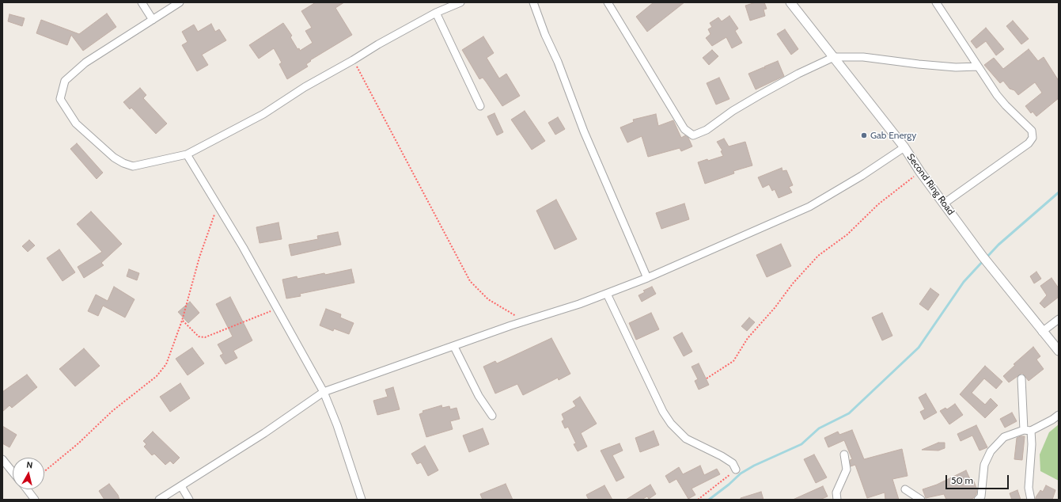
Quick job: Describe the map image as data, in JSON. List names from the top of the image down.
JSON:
{
  "streets": {
    "street": ["Second Ring Road"]
  },
  "places": ["Gab Energy"],
  "scale_bar": "50 m",
  "north": "top"
}
